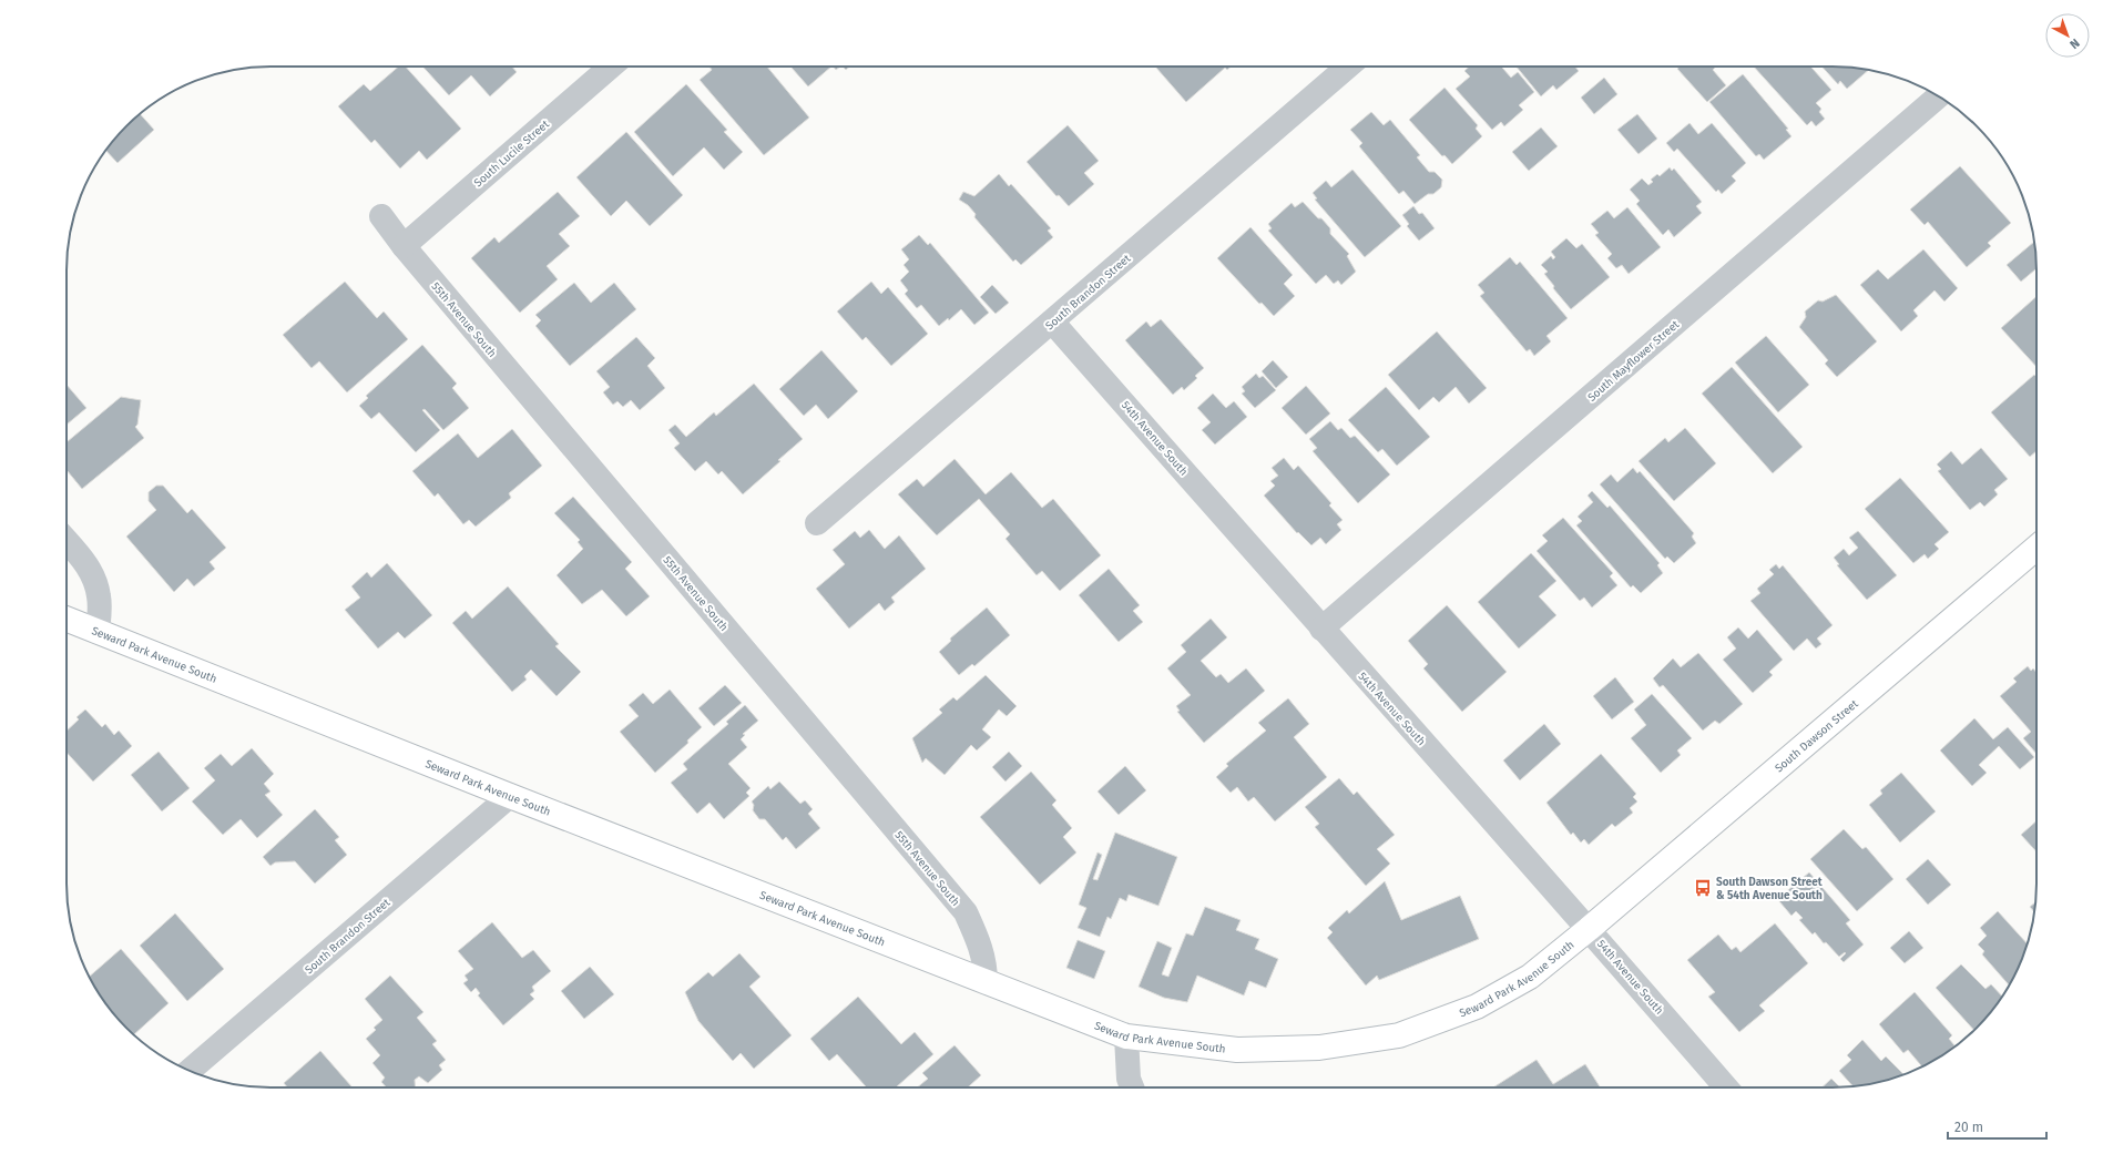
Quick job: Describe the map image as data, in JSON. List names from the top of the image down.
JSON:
{
  "streets": {
    "street": [
      "South Lucile Street",
      "South Brandon Street",
      "55th Avenue South",
      "South Mayflower Street",
      "54th Avenue South",
      "Seward Park Avenue South",
      "South Dawson Street"
    ]
  },
  "crossings": [
    ["South Lucile Street", "55th Avenue South"],
    ["South Brandon Street", "54th Avenue South"],
    ["South Brandon Street", "Seward Park Avenue South"],
    ["55th Avenue South", "Seward Park Avenue South"],
    ["South Mayflower Street", "54th Avenue South"],
    ["54th Avenue South", "Seward Park Avenue South"],
    ["54th Avenue South", "South Dawson Street"],
    ["Seward Park Avenue South", "South Dawson Street"]
  ],
  "places": {
    "bus stop": ["South Dawson Street & 54th Avenue South"]
  },
  "scale_bar": "20 m",
  "north": "bottom right"
}
